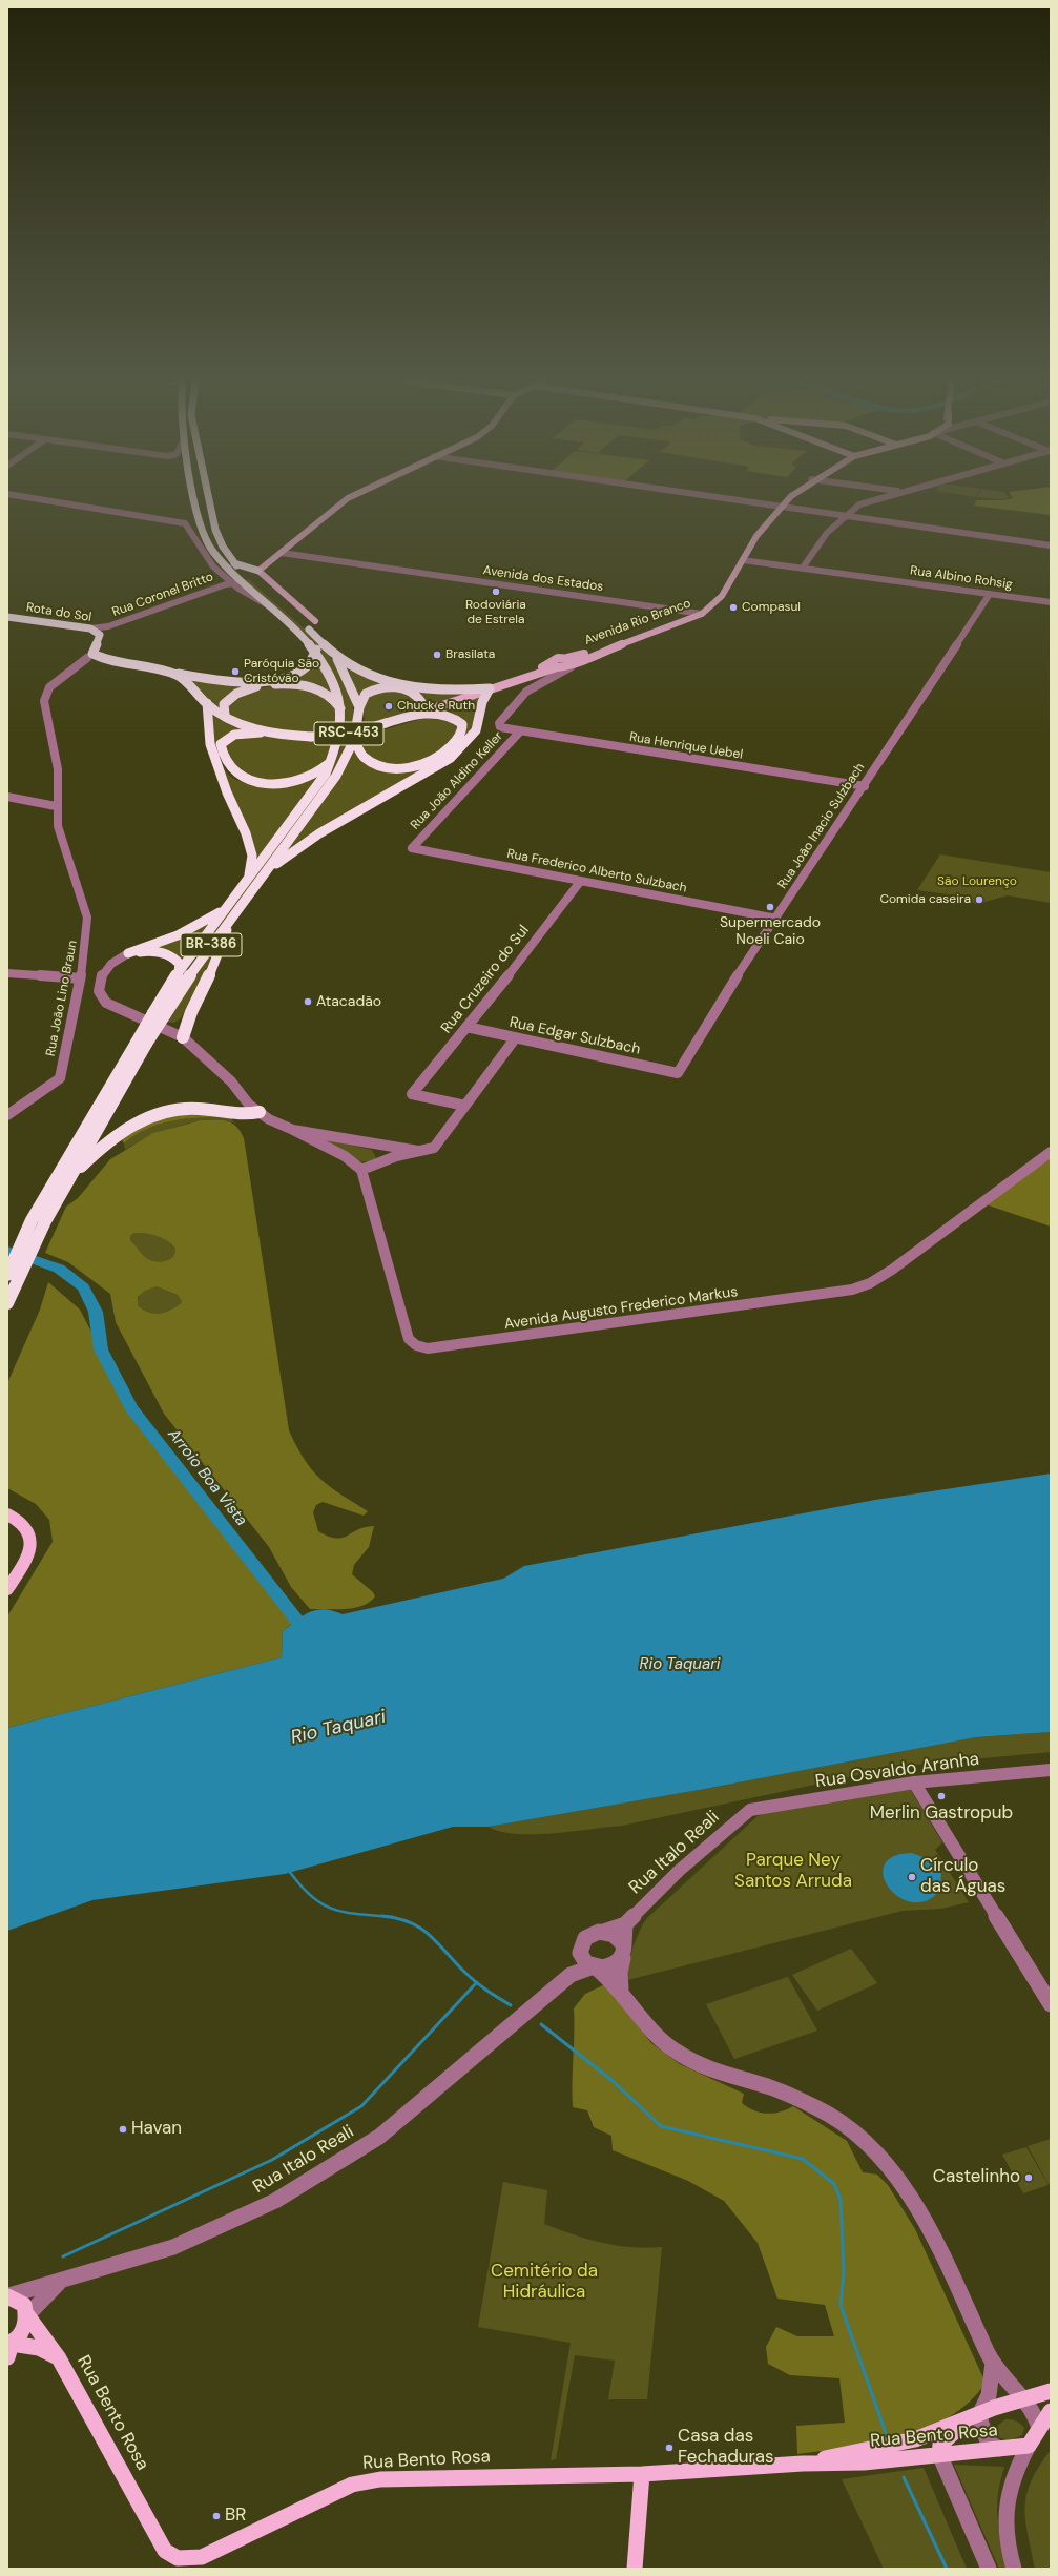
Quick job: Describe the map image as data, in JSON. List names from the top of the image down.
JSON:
{
  "streets": {
    "highway": ["Rota do Sol", "RSC-453", "BR-386"],
    "main road": ["Avenida Rio Branco", "Rua Bento Rosa"],
    "street": [
      "Rua Albino Rohsig",
      "Avenida dos Estados",
      "Rua Coronel Britto",
      "Rua Henrique Uebel",
      "Rua João Aldino Keller",
      "Rua João Inacio Sulzbach",
      "Rua Frederico Alberto Sulzbach",
      "Rua Cruzeiro do Sul",
      "Rua João Lino Braun",
      "Rua Edgar Sulzbach",
      "Avenida Augusto Frederico Markus",
      "Rua Osvaldo Aranha",
      "Rua Italo Reali"
    ]
  },
  "crossings": [
    ["Rua Albino Rohsig", "Avenida Rio Branco"],
    ["Rua Albino Rohsig", "Rua João Inacio Sulzbach"],
    ["Avenida dos Estados", "Avenida Rio Branco"],
    ["Rota do Sol", "RSC-453"],
    ["Rota do Sol", "Rua João Lino Braun"],
    ["Avenida Rio Branco", "RSC-453"],
    ["Avenida Rio Branco", "Rua Henrique Uebel"],
    ["RSC-453", "Rua João Lino Braun"],
    ["Rua Henrique Uebel", "Rua João Aldino Keller"],
    ["Rua Henrique Uebel", "Rua João Inacio Sulzbach"],
    ["Rua João Aldino Keller", "Rua Frederico Alberto Sulzbach"],
    ["Rua João Inacio Sulzbach", "Rua Frederico Alberto Sulzbach"],
    ["Rua João Inacio Sulzbach", "Rua Edgar Sulzbach"],
    ["Rua Frederico Alberto Sulzbach", "Rua Cruzeiro do Sul"],
    ["Rua Cruzeiro do Sul", "Rua Edgar Sulzbach"],
    ["Rua Osvaldo Aranha", "Rua Italo Reali"],
    ["Rua Italo Reali", "Rua Bento Rosa"]
  ],
  "water": ["Arroio Boa Vista", "Rio Taquari"],
  "parks": ["São Lourenço", "Parque Ney Santos Arruda", "Cemitério da Hidráulica"],
  "places": [
    "Rodoviária de Estrela",
    "Compasul",
    "Brasilata",
    "Paróquia São Cristóvão",
    "Chuck e Ruth",
    "Comida caseira",
    "Supermercado Noeli Caio",
    "Atacadão",
    "Merlin Gastropub",
    "Círculo das Águas",
    "Havan",
    "Castelinho",
    "Casa das Fechaduras",
    "BR"
  ]
}
